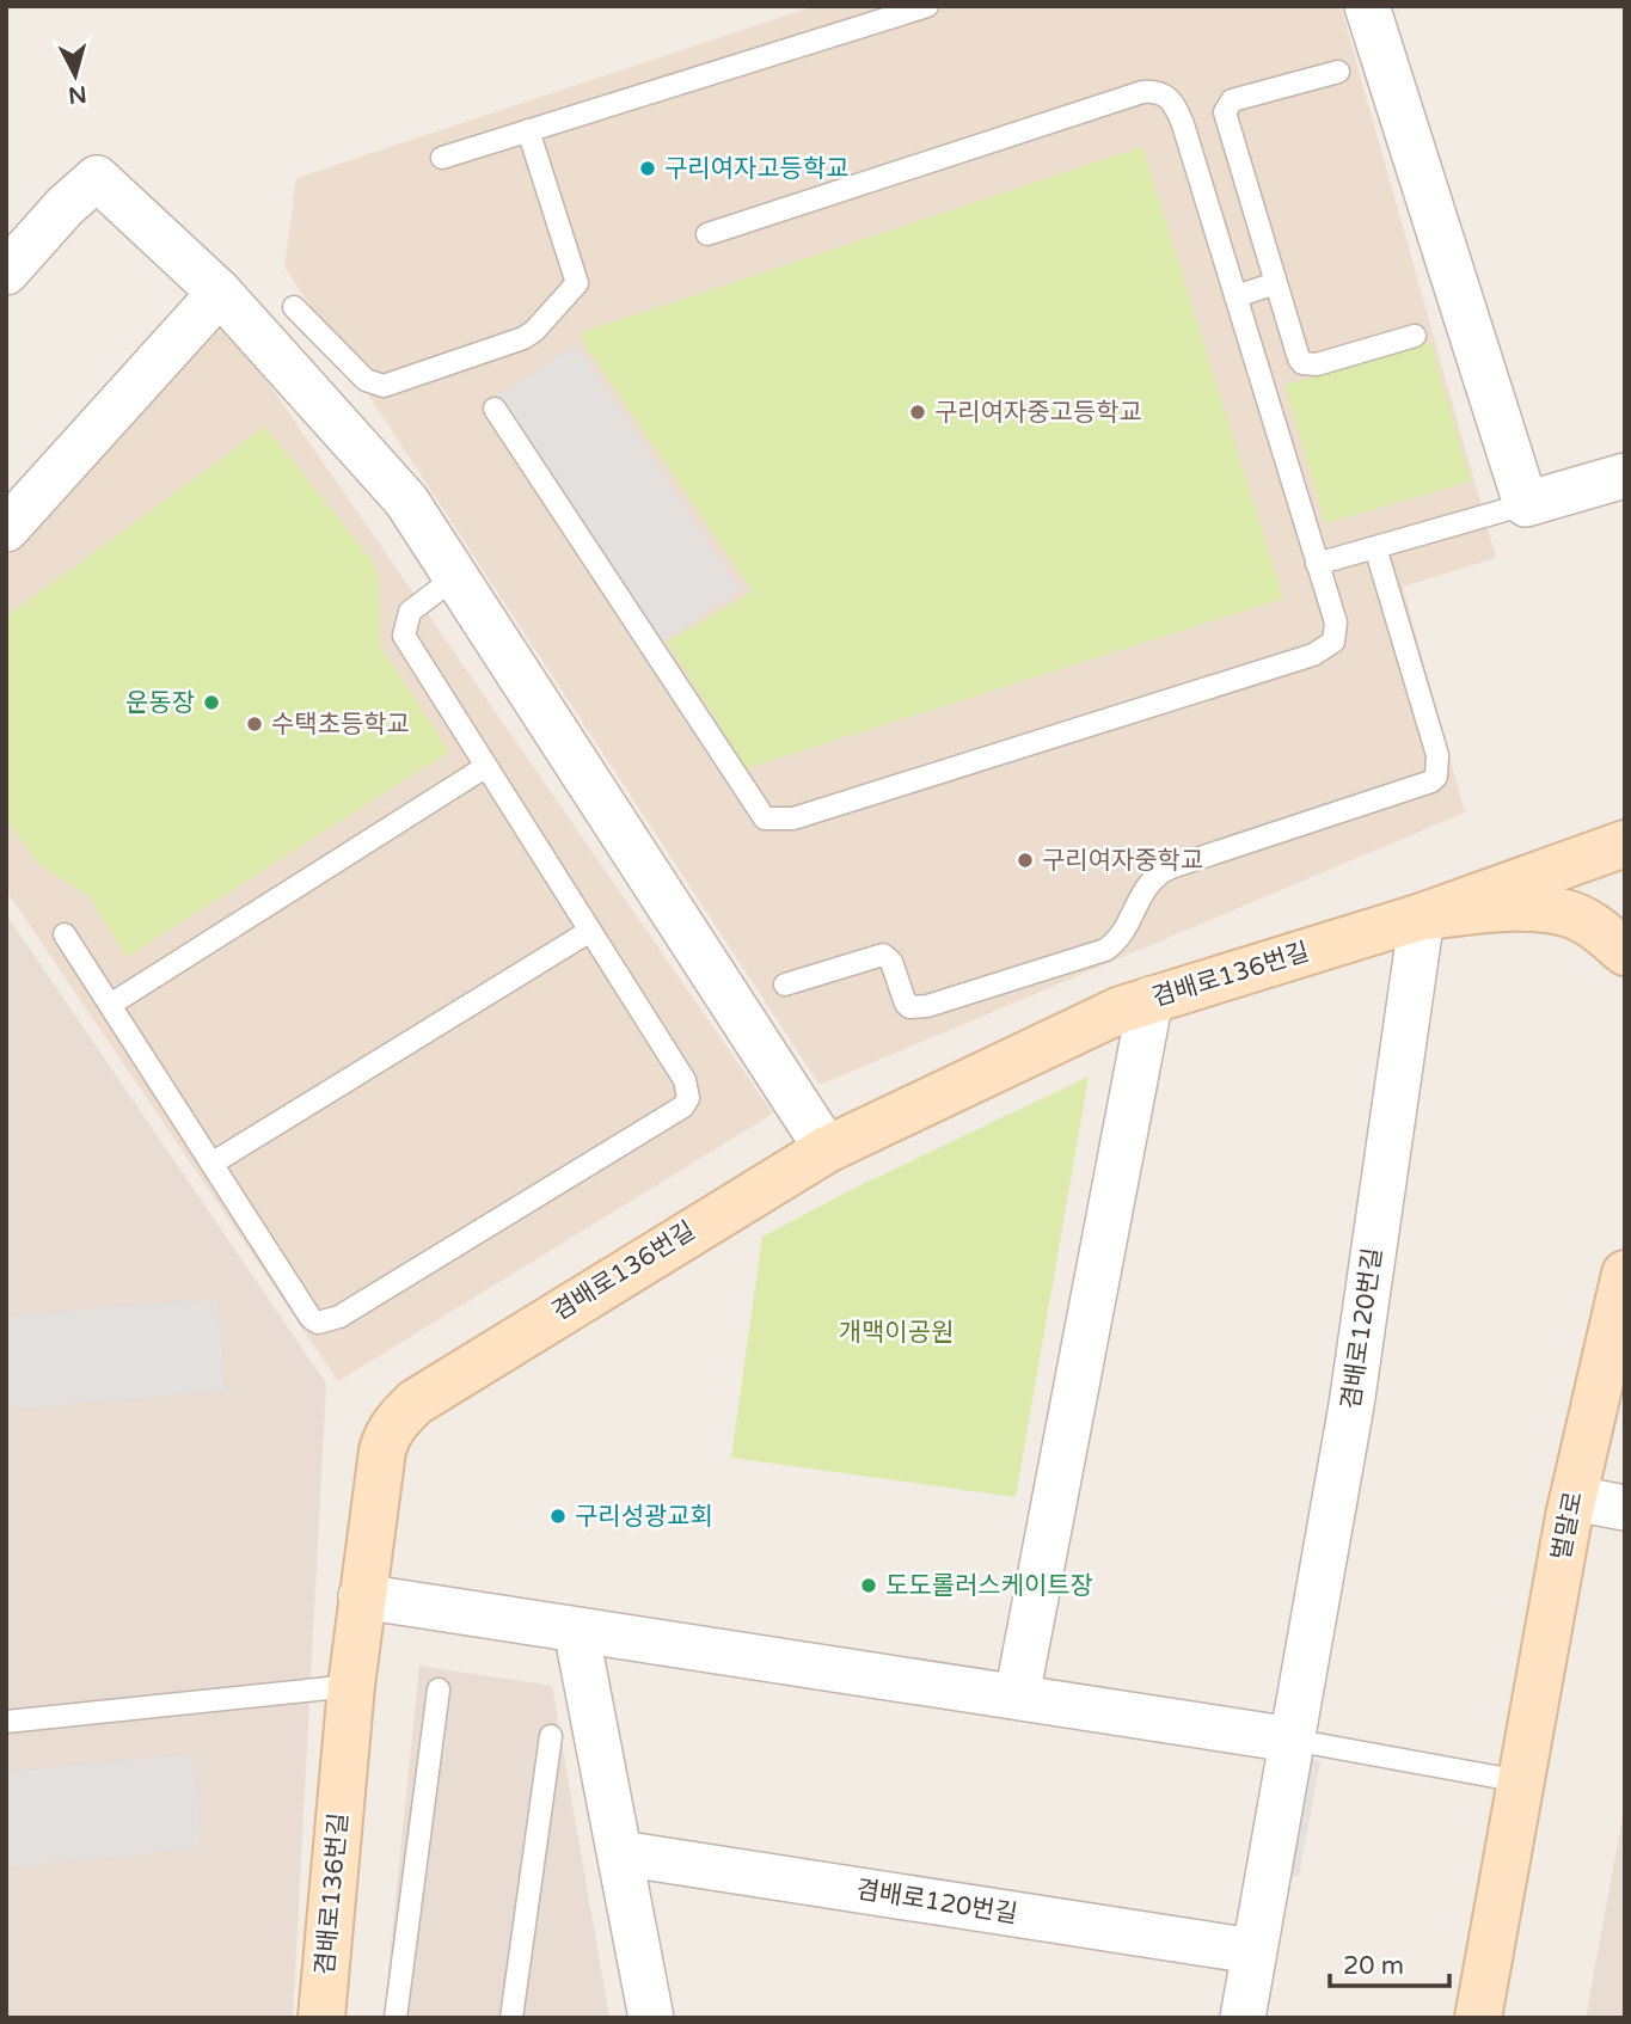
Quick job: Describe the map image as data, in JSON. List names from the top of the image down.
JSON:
{
  "streets": {
    "street": ["겸배로136번길", "겸배로120번길", "벌말로"]
  },
  "crossings": [
    ["겸배로136번길", "겸배로120번길"]
  ],
  "parks": ["개맥이공원"],
  "places": [
    "구리여자고등학교",
    "구리여자중고등학교",
    "운동장",
    "수택초등학교",
    "구리여자중학교",
    "구리성광교회",
    "도도롤러스케이트장"
  ],
  "scale_bar": "20 m",
  "north": "bottom"
}
